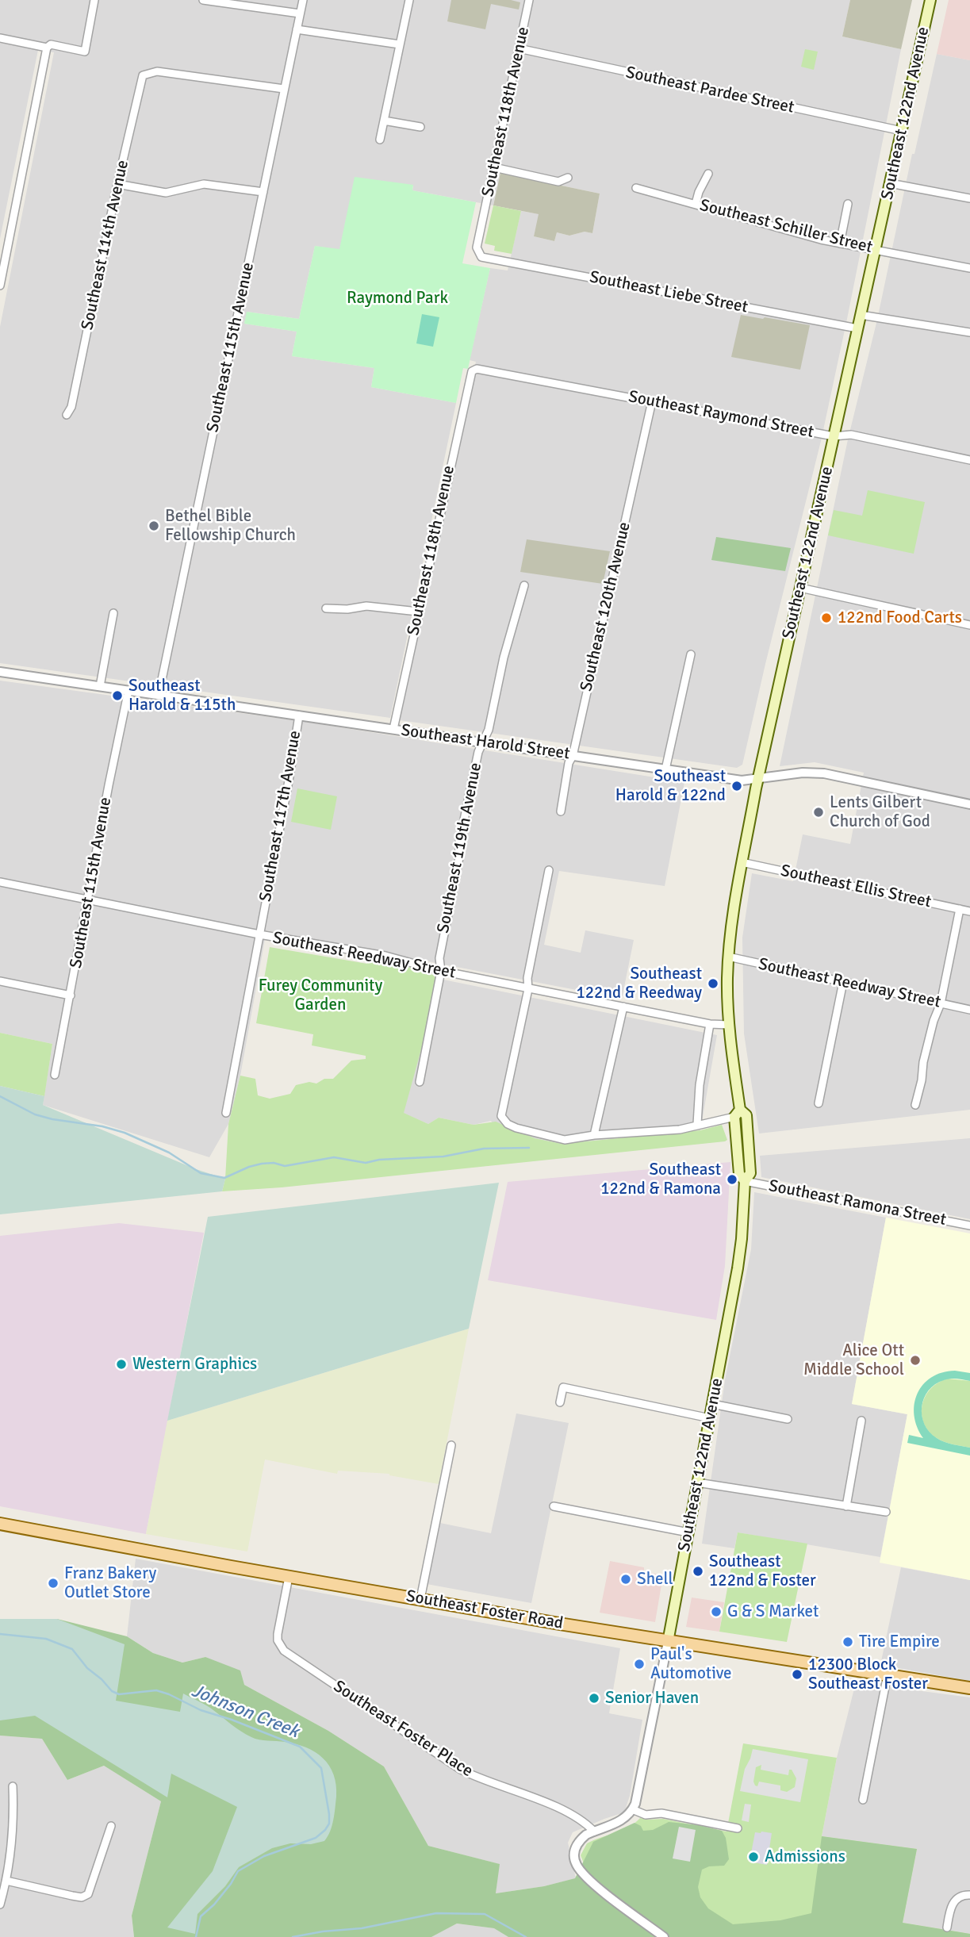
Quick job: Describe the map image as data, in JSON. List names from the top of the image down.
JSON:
{
  "streets": {
    "main road": ["Southeast 122nd Avenue", "Southeast Foster Road"],
    "street": [
      "Southeast Pardee Street",
      "Southeast 118th Avenue",
      "Southeast Schiller Street",
      "Southeast 114th Avenue",
      "Southeast Liebe Street",
      "Southeast 115th Avenue",
      "Southeast Raymond Street",
      "Southeast 120th Avenue",
      "Southeast Harold Street",
      "Southeast 117th Avenue",
      "Southeast 119th Avenue",
      "Southeast Ellis Street",
      "Southeast Reedway Street",
      "Southeast Ramona Street",
      "Southeast Foster Place"
    ]
  },
  "crossings": [
    ["Southeast Pardee Street", "Southeast 118th Avenue"],
    ["Southeast Pardee Street", "Southeast 122nd Avenue"],
    ["Southeast 118th Avenue", "Southeast Liebe Street"],
    ["Southeast 118th Avenue", "Southeast Raymond Street"],
    ["Southeast 118th Avenue", "Southeast Harold Street"],
    ["Southeast 122nd Avenue", "Southeast Schiller Street"],
    ["Southeast 122nd Avenue", "Southeast Liebe Street"],
    ["Southeast 122nd Avenue", "Southeast Raymond Street"],
    ["Southeast 122nd Avenue", "Southeast Harold Street"],
    ["Southeast 122nd Avenue", "Southeast Ellis Street"],
    ["Southeast 122nd Avenue", "Southeast Reedway Street"],
    ["Southeast 122nd Avenue", "Southeast Ramona Street"],
    ["Southeast 122nd Avenue", "Southeast Foster Road"],
    ["Southeast 114th Avenue", "Southeast 115th Avenue"],
    ["Southeast 115th Avenue", "Southeast Harold Street"],
    ["Southeast 115th Avenue", "Southeast Reedway Street"],
    ["Southeast Raymond Street", "Southeast 120th Avenue"],
    ["Southeast 120th Avenue", "Southeast Harold Street"],
    ["Southeast Harold Street", "Southeast 117th Avenue"],
    ["Southeast Harold Street", "Southeast 119th Avenue"],
    ["Southeast 117th Avenue", "Southeast Reedway Street"],
    ["Southeast 119th Avenue", "Southeast Reedway Street"],
    ["Southeast Foster Road", "Southeast Foster Place"]
  ],
  "water": ["Johnson Creek"],
  "parks": ["Raymond Park", "Furey Community Garden"],
  "places": [
    "Bethel Bible Fellowship Church",
    "122nd Food Carts",
    "Southeast Harold & 115th",
    "Southeast Harold & 122nd",
    "Lents Gilbert Church of God",
    "Southeast 122nd & Reedway",
    "Southeast 122nd & Ramona",
    "Alice Ott Middle School",
    "Western Graphics",
    "Southeast 122nd & Foster",
    "Shell",
    "Franz Bakery Outlet Store",
    "G & S Market",
    "Tire Empire",
    "Paul's Automotive",
    "12300 Block Southeast Foster",
    "Senior Haven",
    "Admissions"
  ]
}
